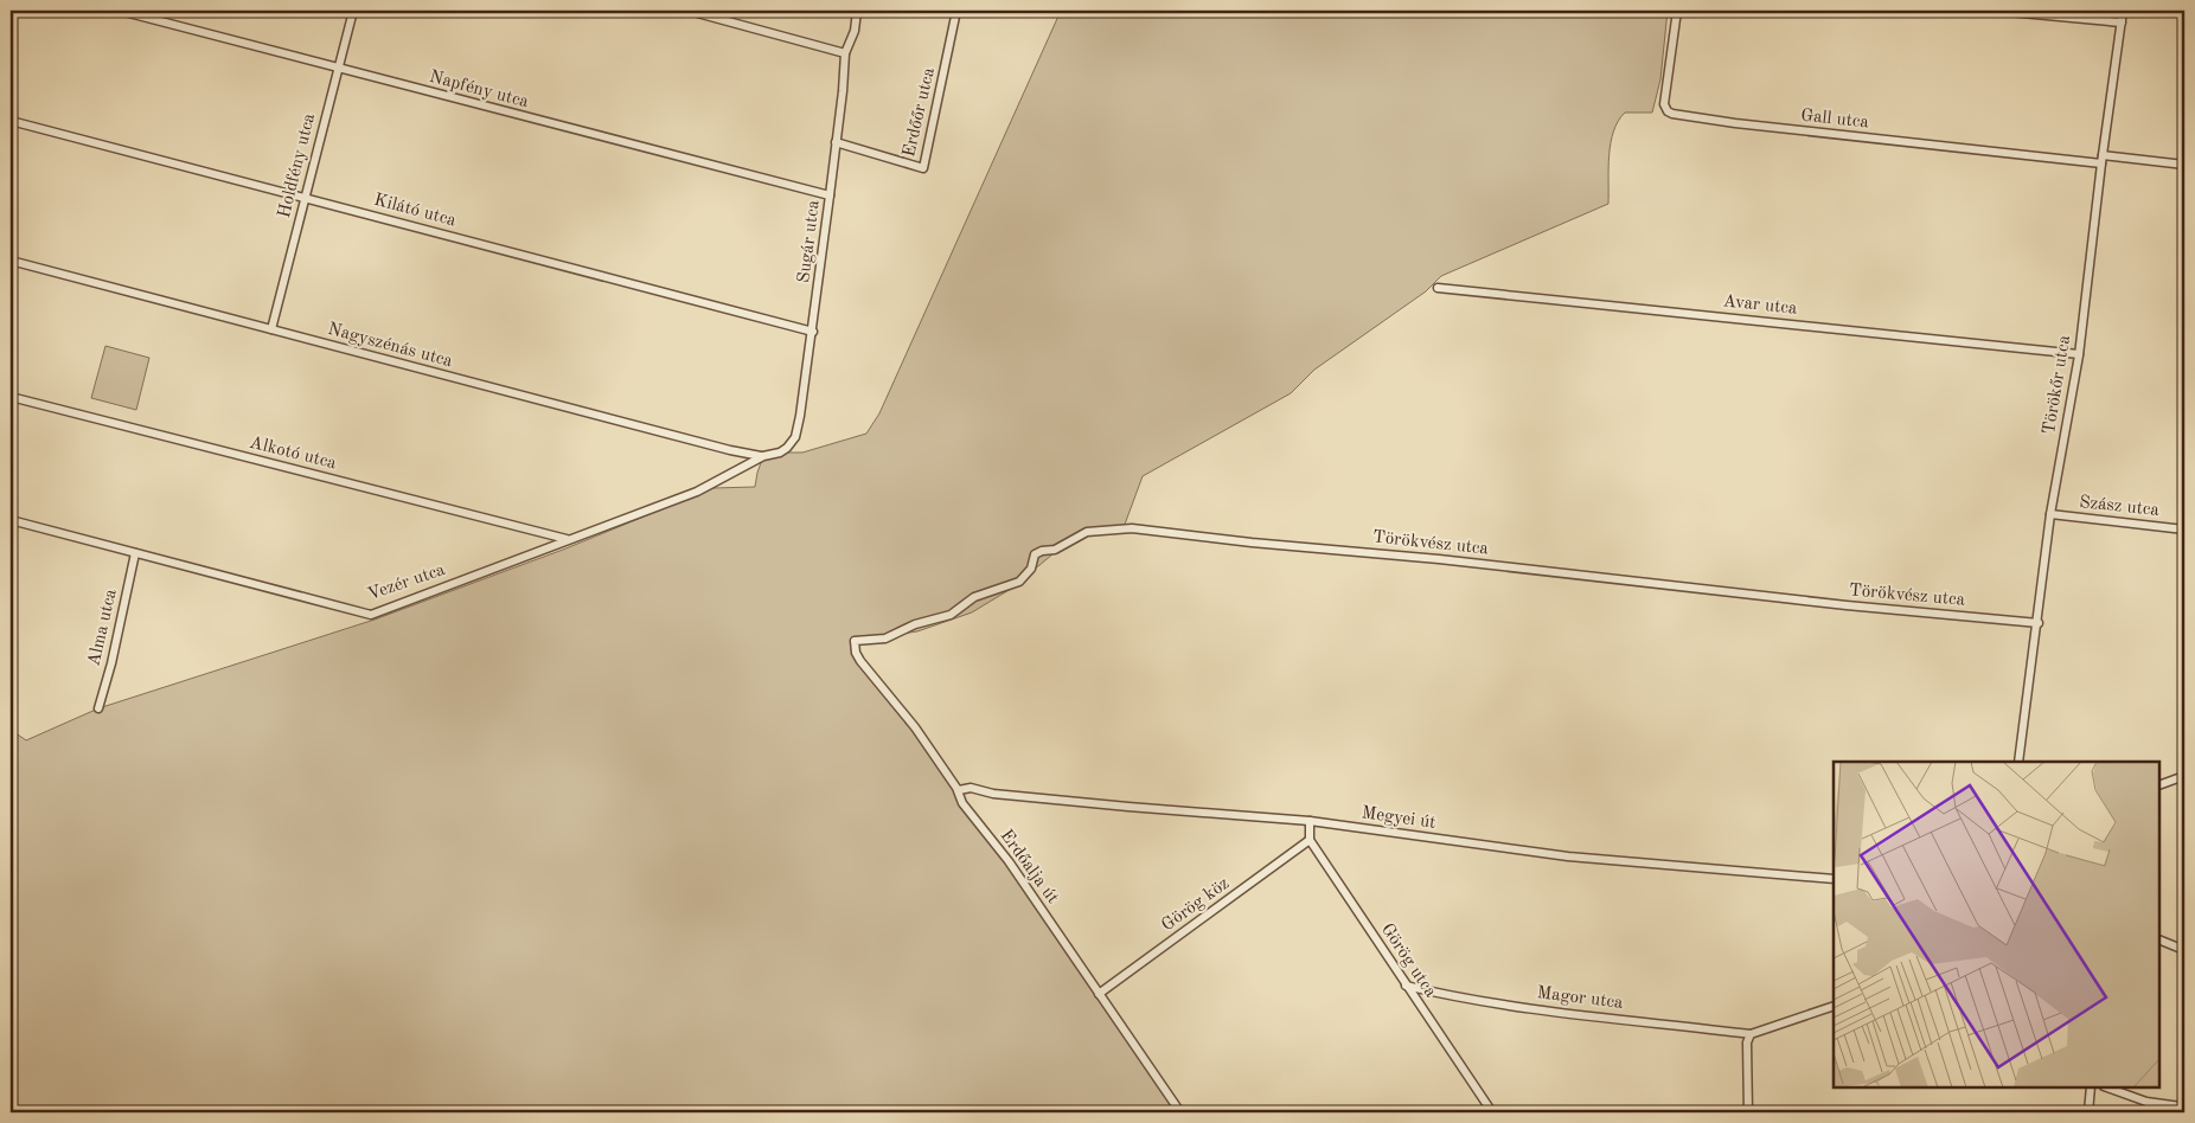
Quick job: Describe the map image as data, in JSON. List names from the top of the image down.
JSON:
{
  "streets": {
    "street": [
      "Napfény utca",
      "Erdőőr utca",
      "Gall utca",
      "Holdfény utca",
      "Kilátó utca",
      "Sugár utca",
      "Avar utca",
      "Nagyszénás utca",
      "Törökőr utca",
      "Alkotó utca",
      "Szász utca",
      "Törökvész utca",
      "Vezér utca",
      "Alma utca",
      "Megyei út",
      "Erdőalja út",
      "Görög köz",
      "Görög utca",
      "Magor utca"
    ]
  },
  "crossings": [
    ["Napfény utca", "Holdfény utca"],
    ["Napfény utca", "Sugár utca"],
    ["Erdőőr utca", "Sugár utca"],
    ["Gall utca", "Törökőr utca"],
    ["Holdfény utca", "Kilátó utca"],
    ["Holdfény utca", "Nagyszénás utca"],
    ["Kilátó utca", "Sugár utca"],
    ["Sugár utca", "Nagyszénás utca"],
    ["Sugár utca", "Vezér utca"],
    ["Avar utca", "Törökőr utca"],
    ["Nagyszénás utca", "Vezér utca"],
    ["Törökőr utca", "Szász utca"],
    ["Törökőr utca", "Törökvész utca"],
    ["Alkotó utca", "Vezér utca"],
    ["Törökvész utca", "Erdőalja út"],
    ["Vezér utca", "Alma utca"],
    ["Megyei út", "Erdőalja út"],
    ["Erdőalja út", "Görög köz"],
    ["Görög köz", "Görög utca"],
    ["Görög utca", "Magor utca"]
  ]
}
